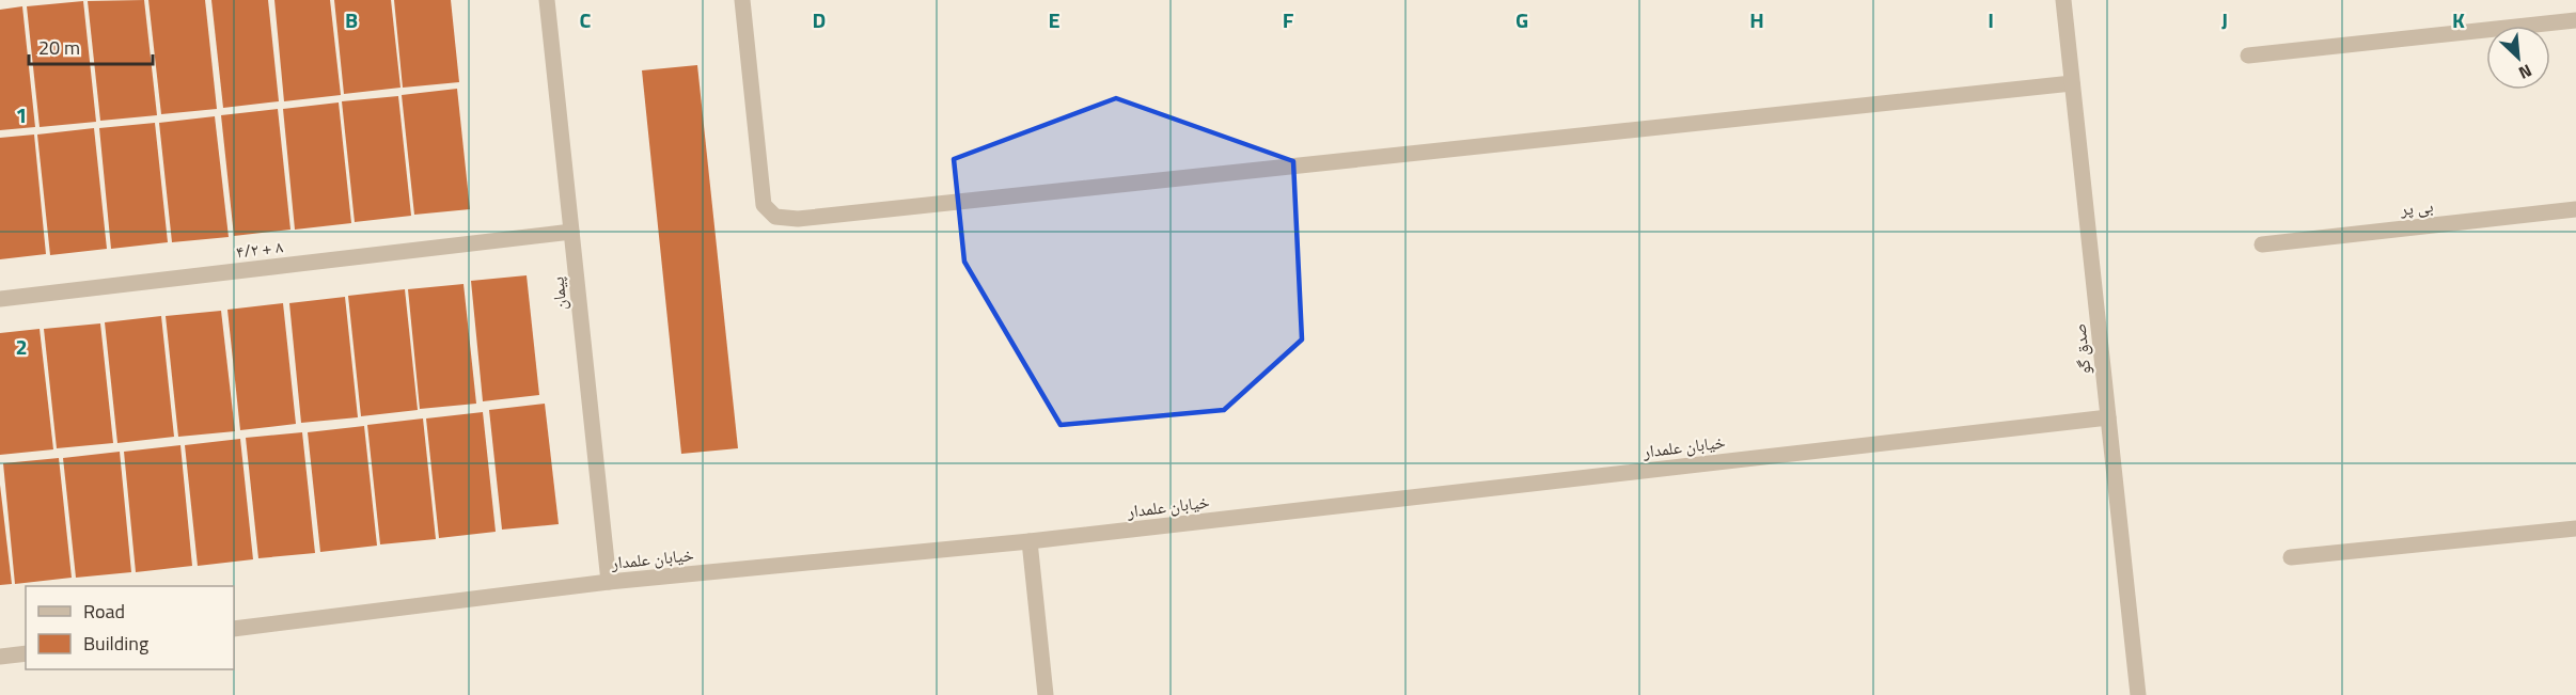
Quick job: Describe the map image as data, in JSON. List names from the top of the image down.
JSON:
{
  "streets": {
    "street": [
      "بی پر",
      "۴/۲ + ۸",
      "پیمان",
      "صدق گو",
      "خیابان علمدار"
    ]
  },
  "crossings": [
    ["۴/۲ + ۸", "پیمان"],
    ["پیمان", "خیابان علمدار"],
    ["صدق گو", "خیابان علمدار"]
  ],
  "legend": ["Road", "Building"],
  "scale_bar": "20 m",
  "north": "bottom right",
  "grid": {
    "columns": [
      "B",
      "C",
      "D",
      "E",
      "F",
      "G",
      "H",
      "I",
      "J",
      "K"
    ],
    "rows": ["1", "2"]
  }
}
